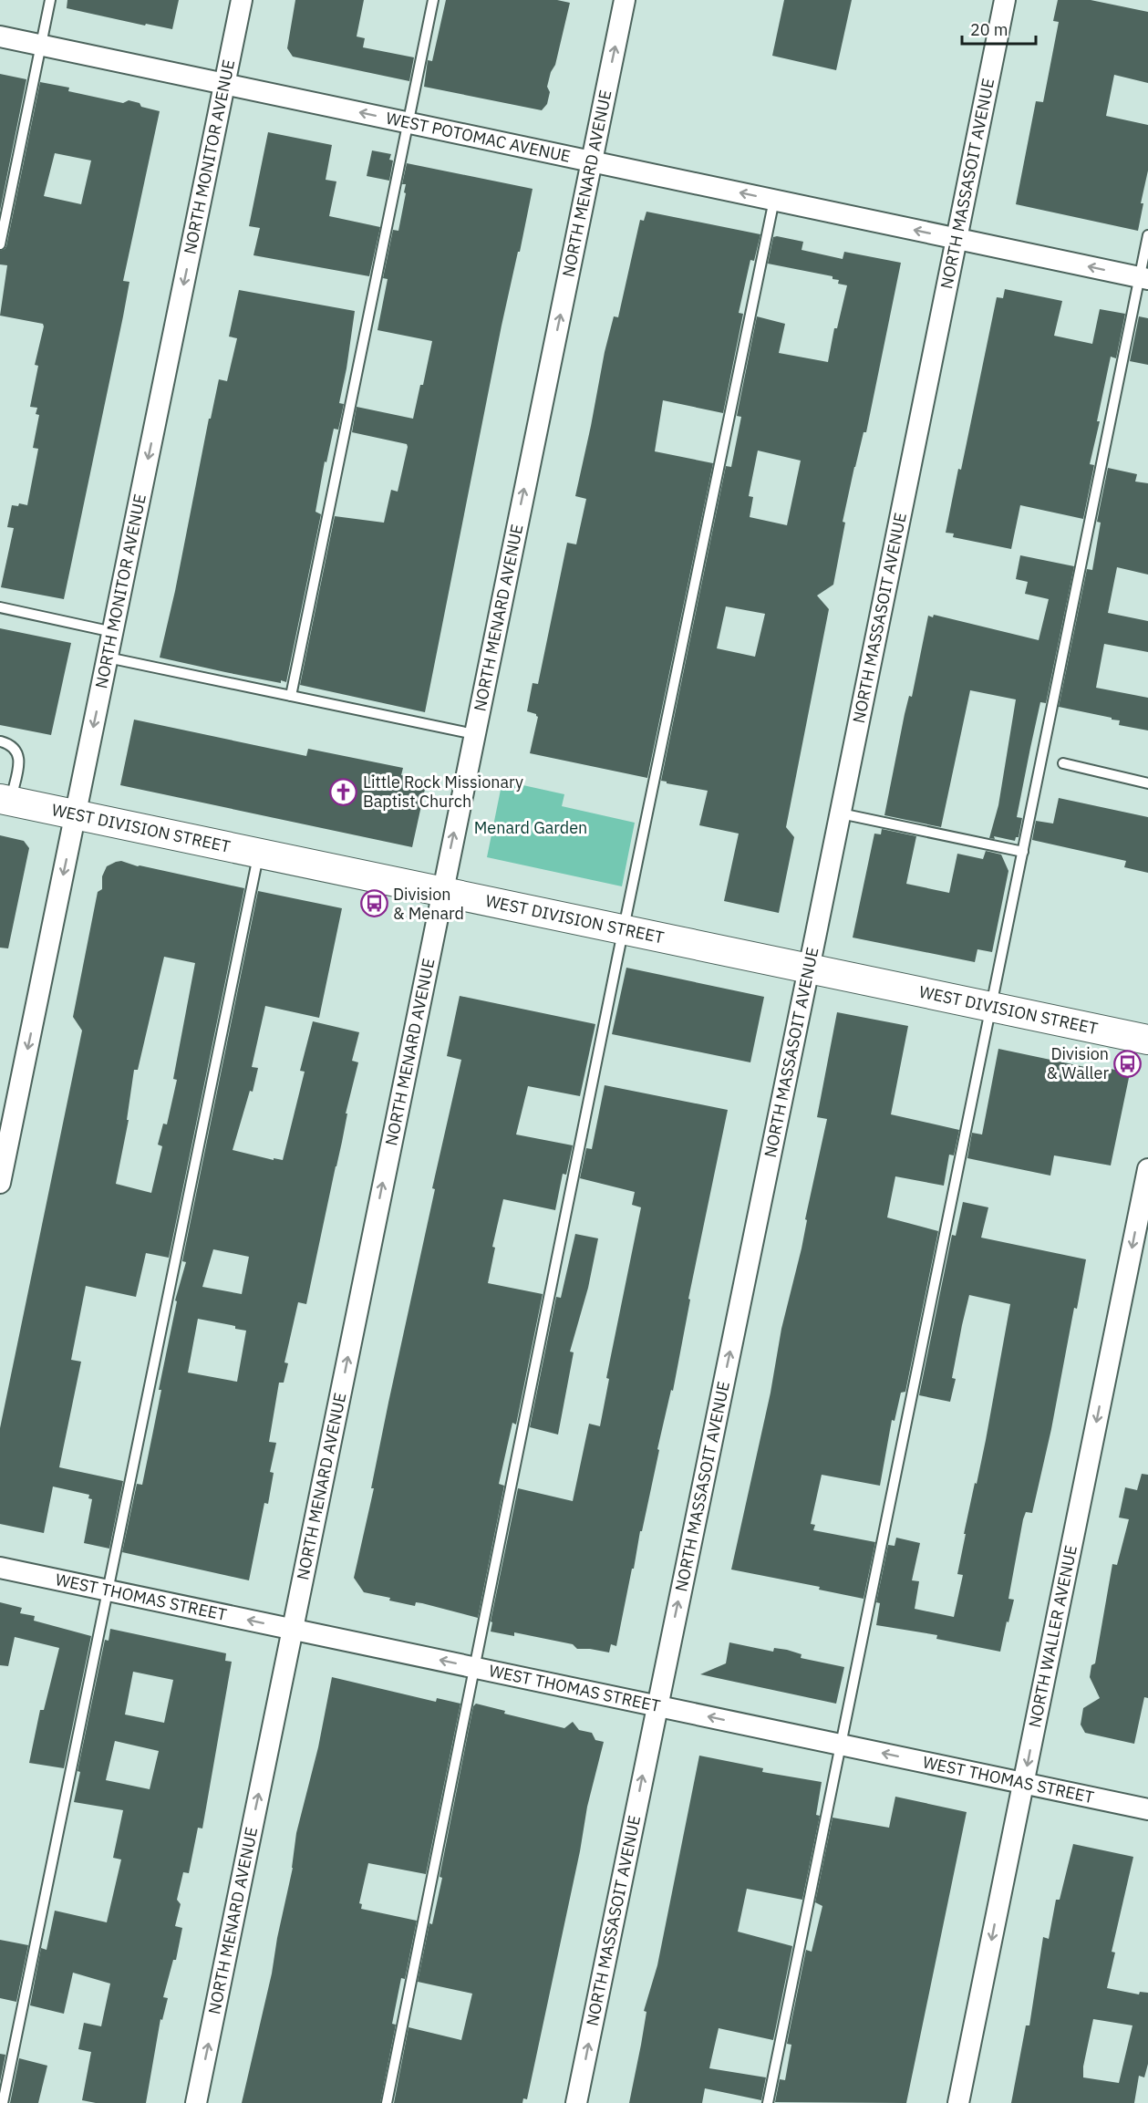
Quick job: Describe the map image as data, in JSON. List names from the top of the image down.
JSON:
{
  "streets": {
    "main road": ["WEST DIVISION STREET"],
    "street": [
      "WEST POTOMAC AVENUE",
      "NORTH MONITOR AVENUE",
      "NORTH MENARD AVENUE",
      "NORTH MASSASOIT AVENUE",
      "WEST THOMAS STREET",
      "NORTH WALLER AVENUE"
    ]
  },
  "crossings": [
    ["WEST POTOMAC AVENUE", "NORTH MONITOR AVENUE"],
    ["WEST POTOMAC AVENUE", "NORTH MENARD AVENUE"],
    ["WEST POTOMAC AVENUE", "NORTH MASSASOIT AVENUE"],
    ["NORTH MONITOR AVENUE", "WEST DIVISION STREET"],
    ["NORTH MENARD AVENUE", "WEST DIVISION STREET"],
    ["NORTH MENARD AVENUE", "WEST THOMAS STREET"],
    ["NORTH MASSASOIT AVENUE", "WEST DIVISION STREET"],
    ["NORTH MASSASOIT AVENUE", "WEST THOMAS STREET"],
    ["WEST THOMAS STREET", "NORTH WALLER AVENUE"]
  ],
  "one_way": [
    "WEST POTOMAC AVENUE",
    "NORTH MONITOR AVENUE",
    "NORTH MENARD AVENUE",
    "NORTH MASSASOIT AVENUE",
    "WEST THOMAS STREET",
    "NORTH WALLER AVENUE"
  ],
  "parks": ["Menard Garden"],
  "places": {
    "church": ["Little Rock Missionary Baptist Church"],
    "bus stop": ["Division & Menard", "Division & Waller"]
  },
  "scale_bar": "20 m"
}
